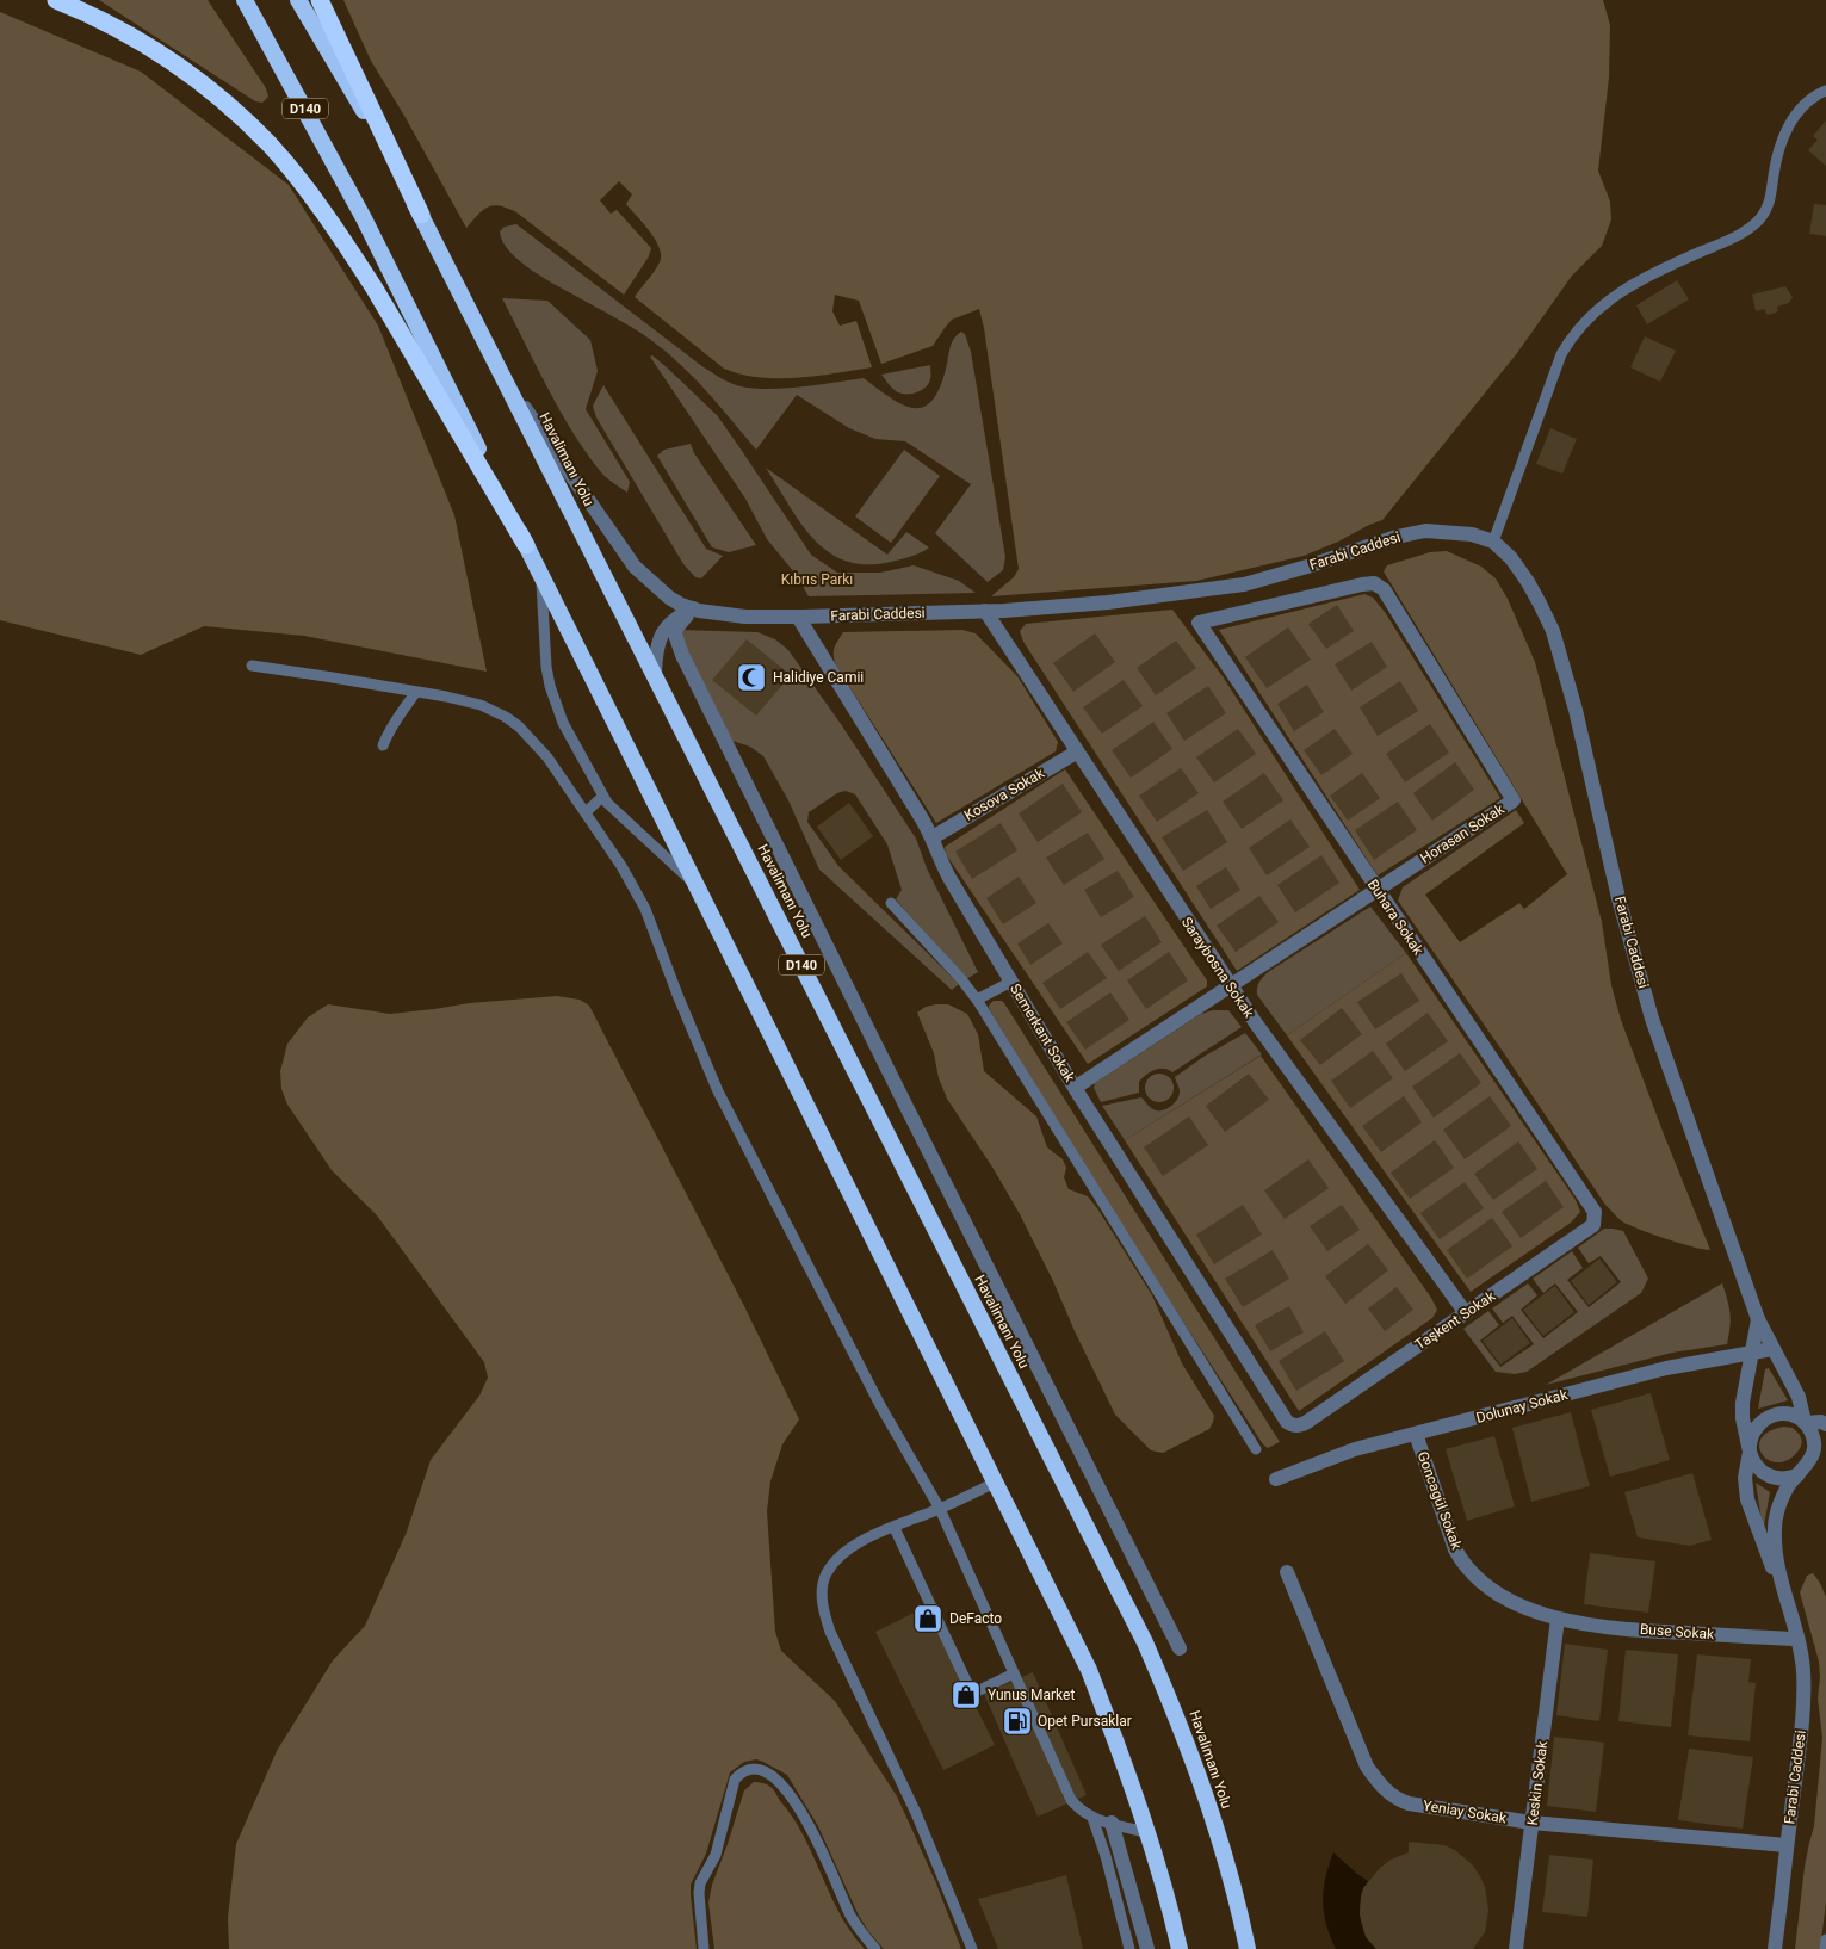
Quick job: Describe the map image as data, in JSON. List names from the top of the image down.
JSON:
{
  "streets": {
    "highway": ["D140", "Havalimanı Yolu"],
    "street": [
      "Farabi Caddesi",
      "Kosova Sokak",
      "Horasan Sokak",
      "Buhara Sokak",
      "Saraybosna Sokak",
      "Semerkant Sokak",
      "Taşkent Sokak",
      "Dolunay Sokak",
      "Goncagül Sokak",
      "Buse Sokak",
      "Keskin Sokak",
      "Yeniay Sokak"
    ]
  },
  "crossings": [
    ["Havalimanı Yolu", "Farabi Caddesi"],
    ["Farabi Caddesi", "Saraybosna Sokak"],
    ["Farabi Caddesi", "Semerkant Sokak"],
    ["Farabi Caddesi", "Dolunay Sokak"],
    ["Farabi Caddesi", "Buse Sokak"],
    ["Farabi Caddesi", "Yeniay Sokak"],
    ["Kosova Sokak", "Saraybosna Sokak"],
    ["Kosova Sokak", "Semerkant Sokak"],
    ["Horasan Sokak", "Buhara Sokak"],
    ["Horasan Sokak", "Saraybosna Sokak"],
    ["Horasan Sokak", "Semerkant Sokak"],
    ["Buhara Sokak", "Taşkent Sokak"],
    ["Saraybosna Sokak", "Taşkent Sokak"],
    ["Semerkant Sokak", "Taşkent Sokak"],
    ["Dolunay Sokak", "Goncagül Sokak"],
    ["Goncagül Sokak", "Buse Sokak"],
    ["Goncagül Sokak", "Keskin Sokak"],
    ["Buse Sokak", "Keskin Sokak"],
    ["Keskin Sokak", "Yeniay Sokak"]
  ],
  "parks": ["Kıbrıs Parkı"],
  "places": {
    "mosque": ["Halidiye Camii"],
    "shop": ["DeFacto", "Yunus Market"],
    "fuel station": ["Opet Pursaklar"]
  }
}
